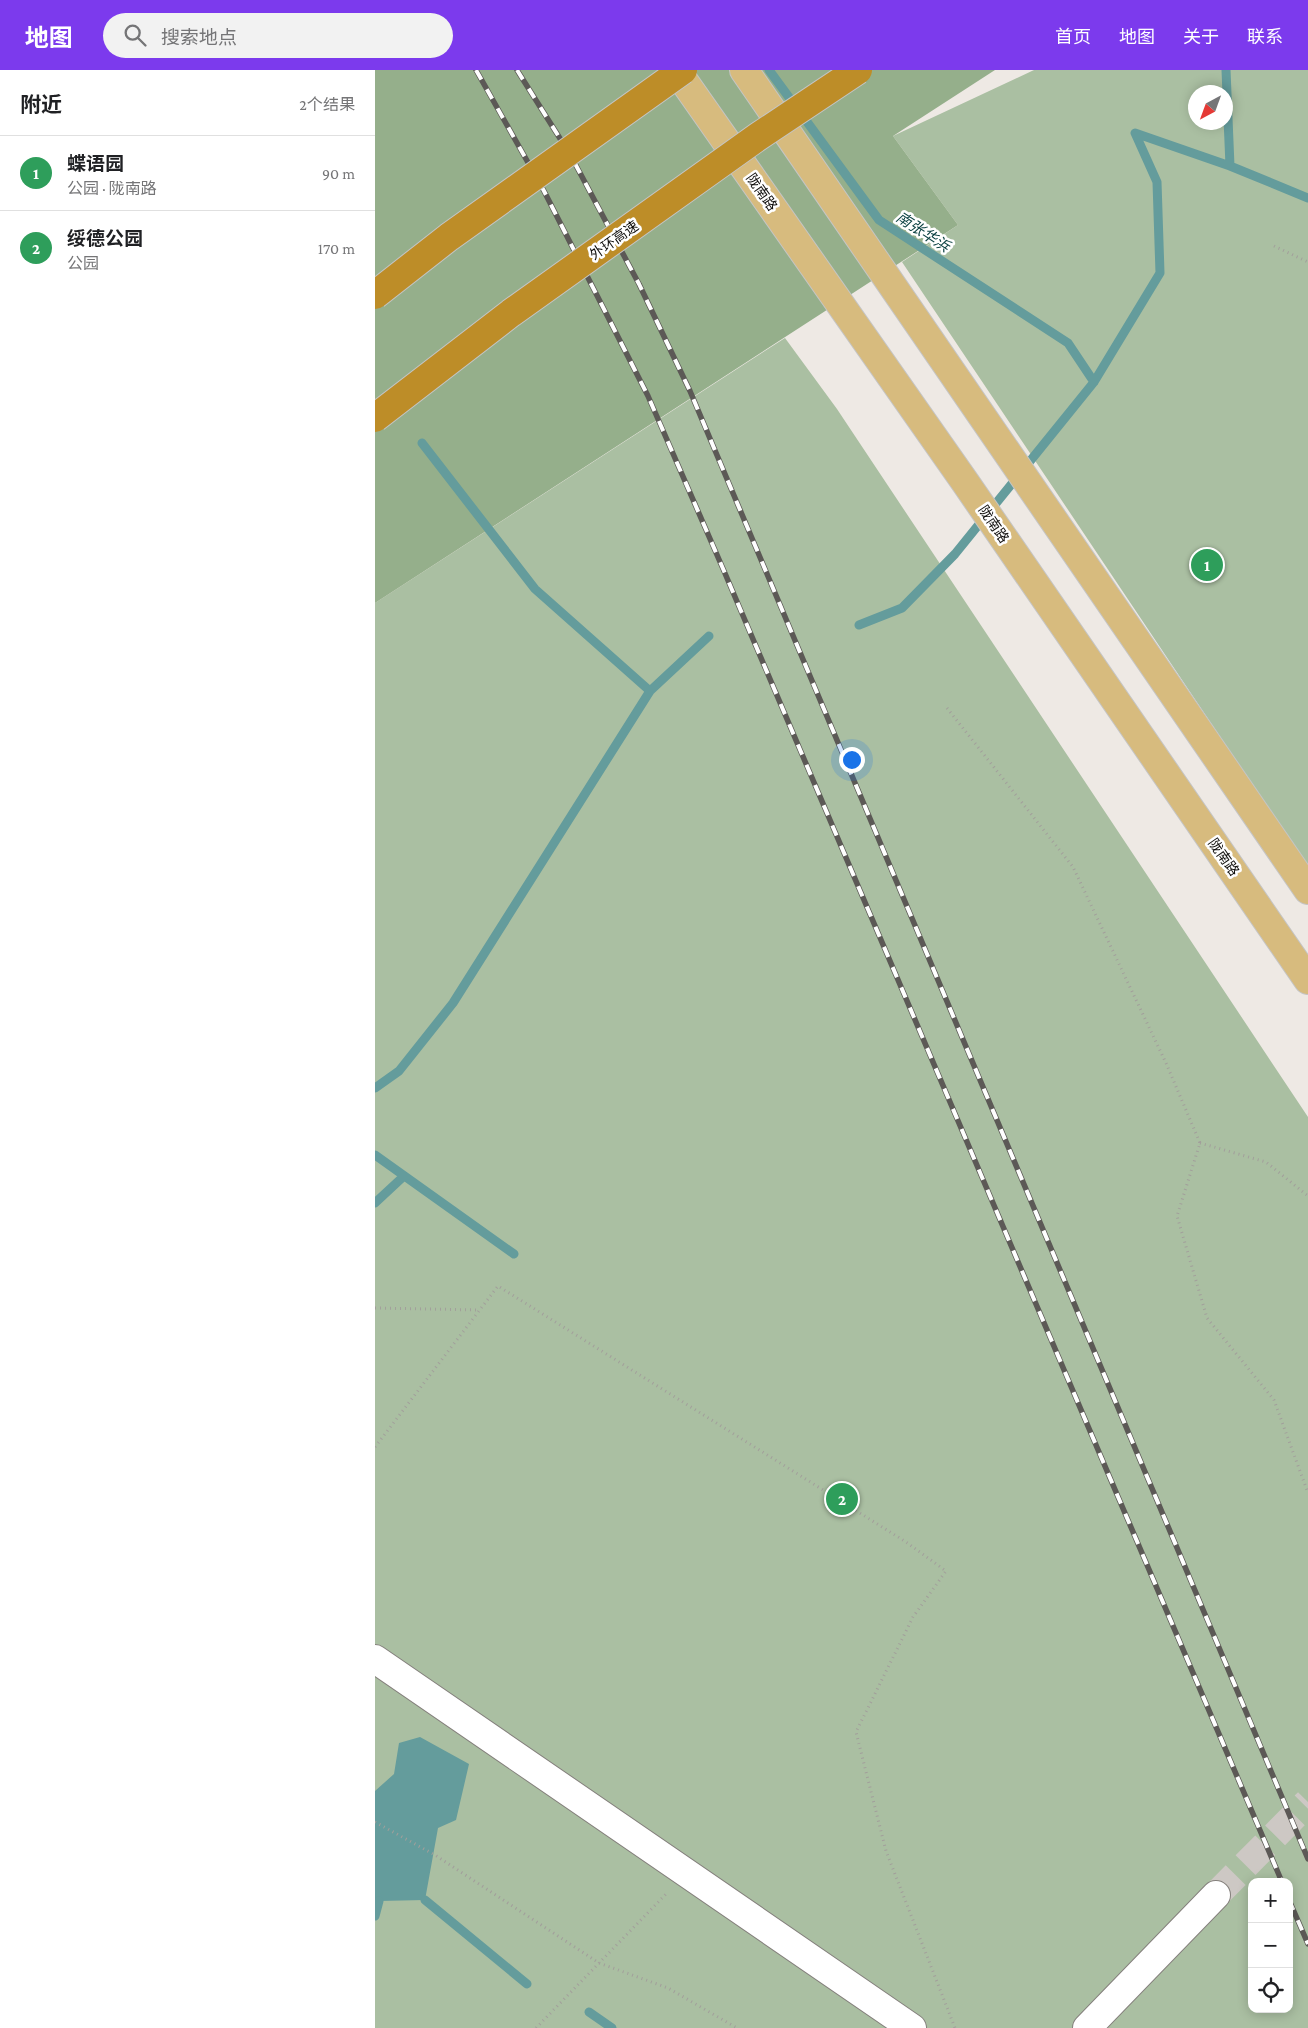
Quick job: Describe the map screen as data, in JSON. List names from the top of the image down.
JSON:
{
  "streets": {
    "highway": ["外环高速"],
    "main road": ["陇南路"]
  },
  "water": ["南张华浜"],
  "north": "bottom left",
  "page": {
    "header": "地图",
    "search": "搜索地点",
    "nav": [
      "首页",
      "地图",
      "关于",
      "联系"
    ],
    "heading": ["附近", "2个结果"],
    "list": [
      {
        "mark": "1",
        "name": "蝶语园",
        "note": "公园 · 陇南路",
        "value": "90 m"
      },
      {
        "mark": "2",
        "name": "绥德公园",
        "note": "公园",
        "value": "170 m"
      }
    ],
    "pins": ["1", "2"],
    "map_buttons": ["+", "−"]
  }
}
